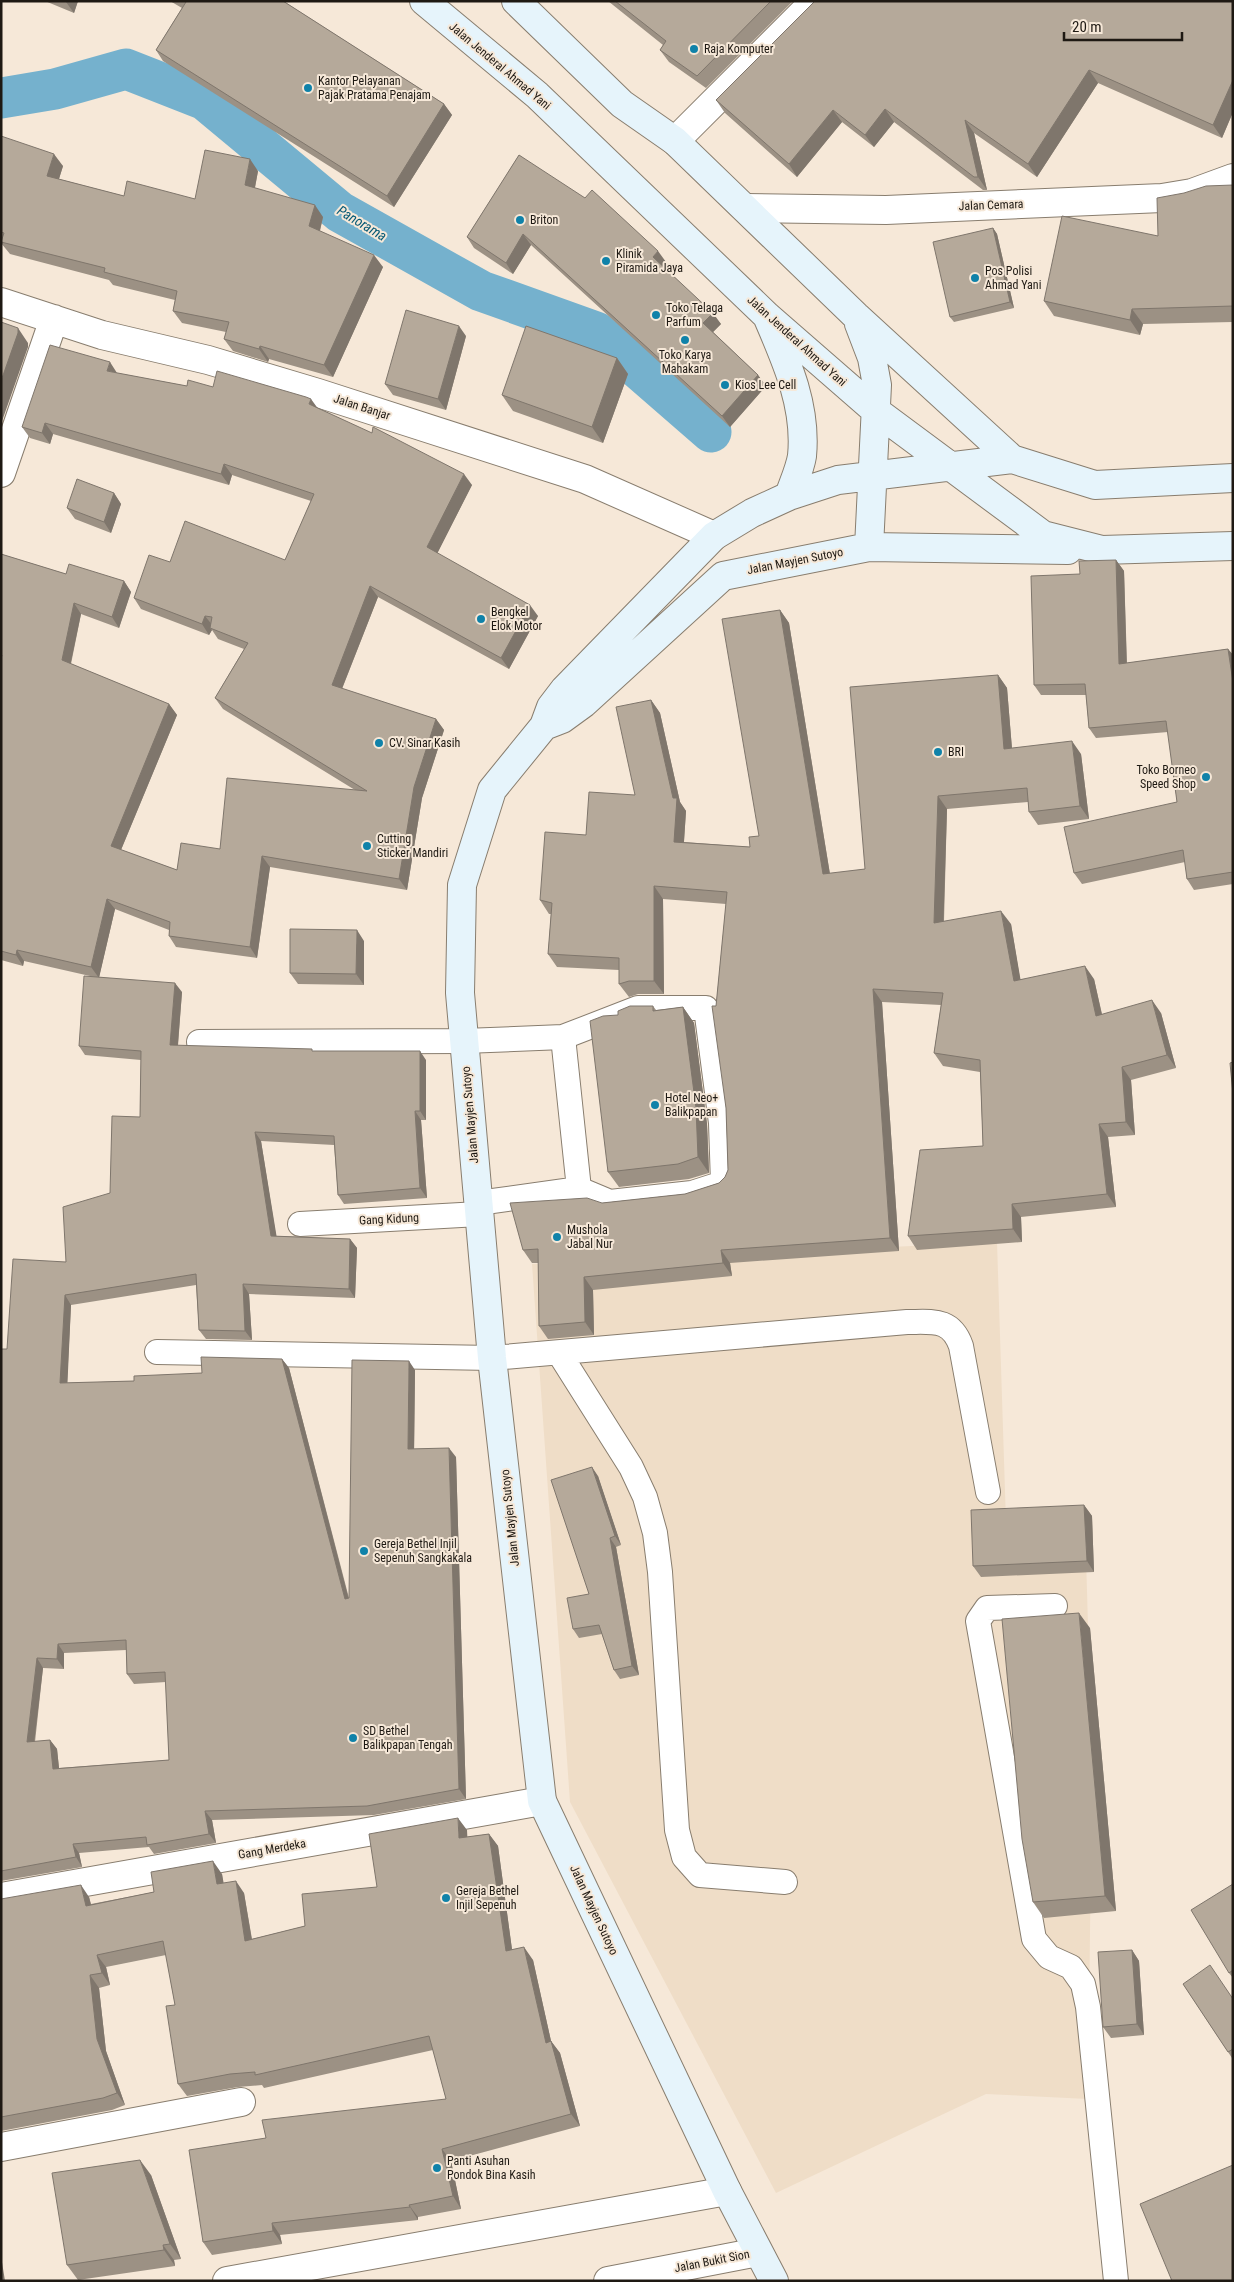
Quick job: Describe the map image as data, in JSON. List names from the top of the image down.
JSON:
{
  "streets": {
    "main road": ["Jalan Jenderal Ahmad Yani", "Jalan Mayjen Sutoyo"],
    "street": [
      "Jalan Cemara",
      "Jalan Banjar",
      "Gang Merdeka",
      "Jalan Bukit Sion"
    ],
    "lane": ["Gang Kidung"]
  },
  "crossings": [
    ["Jalan Jenderal Ahmad Yani", "Jalan Mayjen Sutoyo"],
    ["Jalan Banjar", "Jalan Mayjen Sutoyo"],
    ["Jalan Mayjen Sutoyo", "Gang Kidung"],
    ["Jalan Mayjen Sutoyo", "Gang Merdeka"],
    ["Jalan Mayjen Sutoyo", "Jalan Bukit Sion"]
  ],
  "water": ["Panorama"],
  "places": [
    "Raja Komputer",
    "Kantor Pelayanan Pajak Pratama Penajam",
    "Briton",
    "Klinik Piramida Jaya",
    "Pos Polisi Ahmad Yani",
    "Toko Telaga Parfum",
    "Toko Karya Mahakam",
    "Kios Lee Cell",
    "Bengkel Elok Motor",
    "CV. Sinar Kasih",
    "BRI",
    "Toko Borneo Speed Shop",
    "Cutting Sticker Mandiri",
    "Hotel Neo+ Balikpapan",
    "Mushola Jabal Nur",
    "Gereja Bethel Injil Sepenuh Sangkakala",
    "SD Bethel Balikpapan Tengah",
    "Gereja Bethel Injil Sepenuh",
    "Panti Asuhan Pondok Bina Kasih"
  ],
  "scale_bar": "20 m"
}
